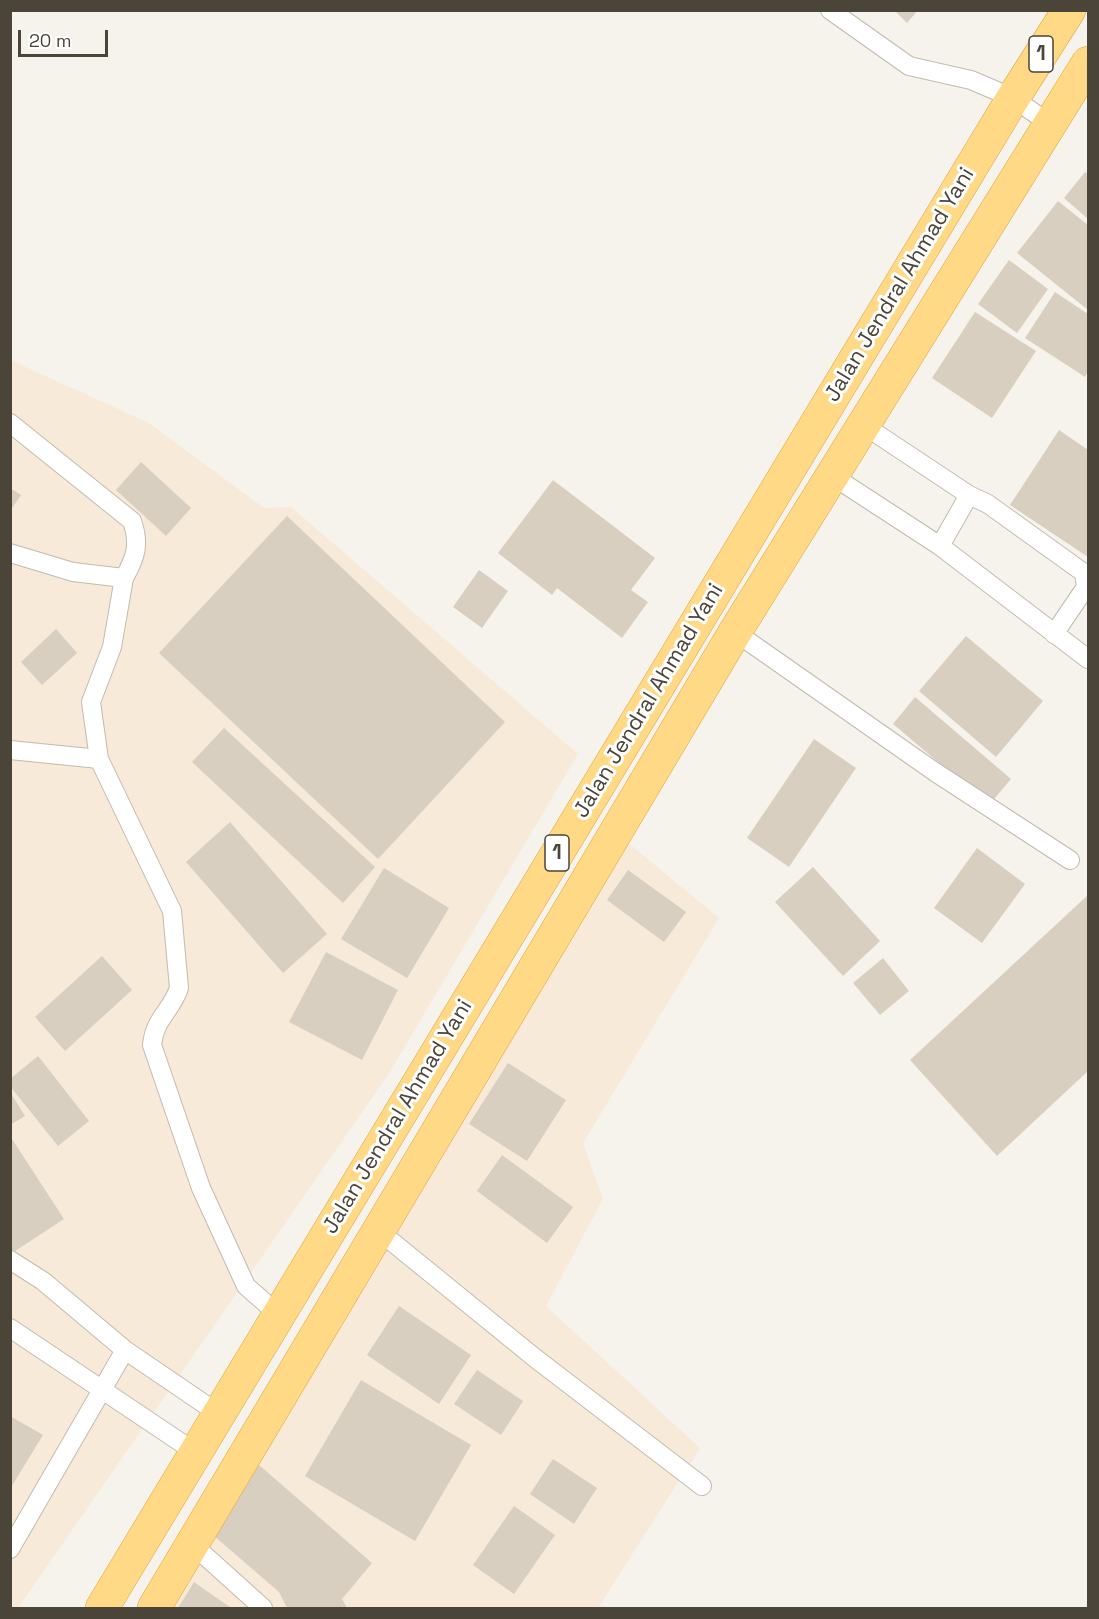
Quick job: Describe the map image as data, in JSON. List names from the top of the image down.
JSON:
{
  "streets": {
    "highway": ["1", "Jalan Jendral Ahmad Yani"]
  },
  "scale_bar": "20 m"
}
